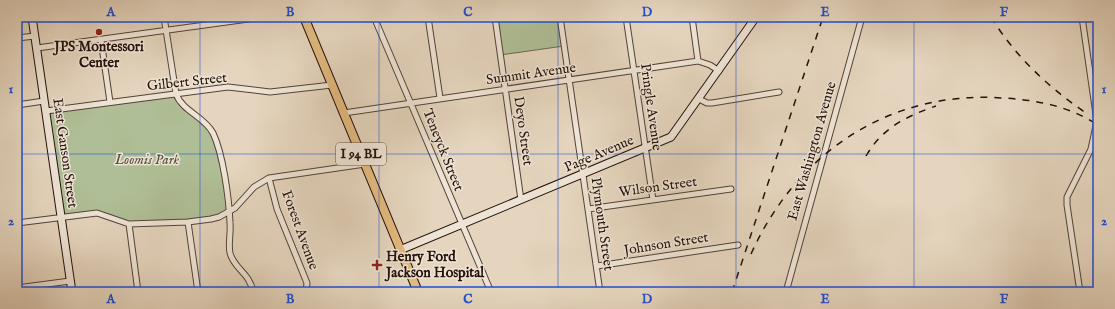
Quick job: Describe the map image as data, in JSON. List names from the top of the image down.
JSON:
{
  "streets": {
    "main road": ["I 94 BL"],
    "street": [
      "Summit Avenue",
      "Gilbert Street",
      "Pringle Avenue",
      "Deyo Street",
      "Teneyck Street",
      "East Washington Avenue",
      "East Ganson Street",
      "Page Avenue",
      "Wilson Street",
      "Plymouth Street",
      "Forest Avenue",
      "Johnson Street"
    ]
  },
  "crossings": [
    ["Summit Avenue", "Pringle Avenue"],
    ["Summit Avenue", "Deyo Street"],
    ["Summit Avenue", "Teneyck Street"],
    ["Summit Avenue", "I 94 BL"],
    ["Summit Avenue", "Plymouth Street"],
    ["Gilbert Street", "East Ganson Street"],
    ["Gilbert Street", "I 94 BL"],
    ["Pringle Avenue", "Page Avenue"],
    ["Pringle Avenue", "Wilson Street"],
    ["Deyo Street", "Page Avenue"],
    ["Teneyck Street", "Page Avenue"],
    ["I 94 BL", "Page Avenue"],
    ["Page Avenue", "Plymouth Street"],
    ["Wilson Street", "Plymouth Street"],
    ["Plymouth Street", "Johnson Street"]
  ],
  "parks": ["Loomis Park"],
  "places": {
    "other": ["JPS Montessori Center"],
    "health": ["Henry Ford Jackson Hospital"]
  },
  "grid": {
    "columns": [
      "A",
      "B",
      "C",
      "D",
      "E",
      "F"
    ],
    "rows": ["1", "2"]
  }
}
